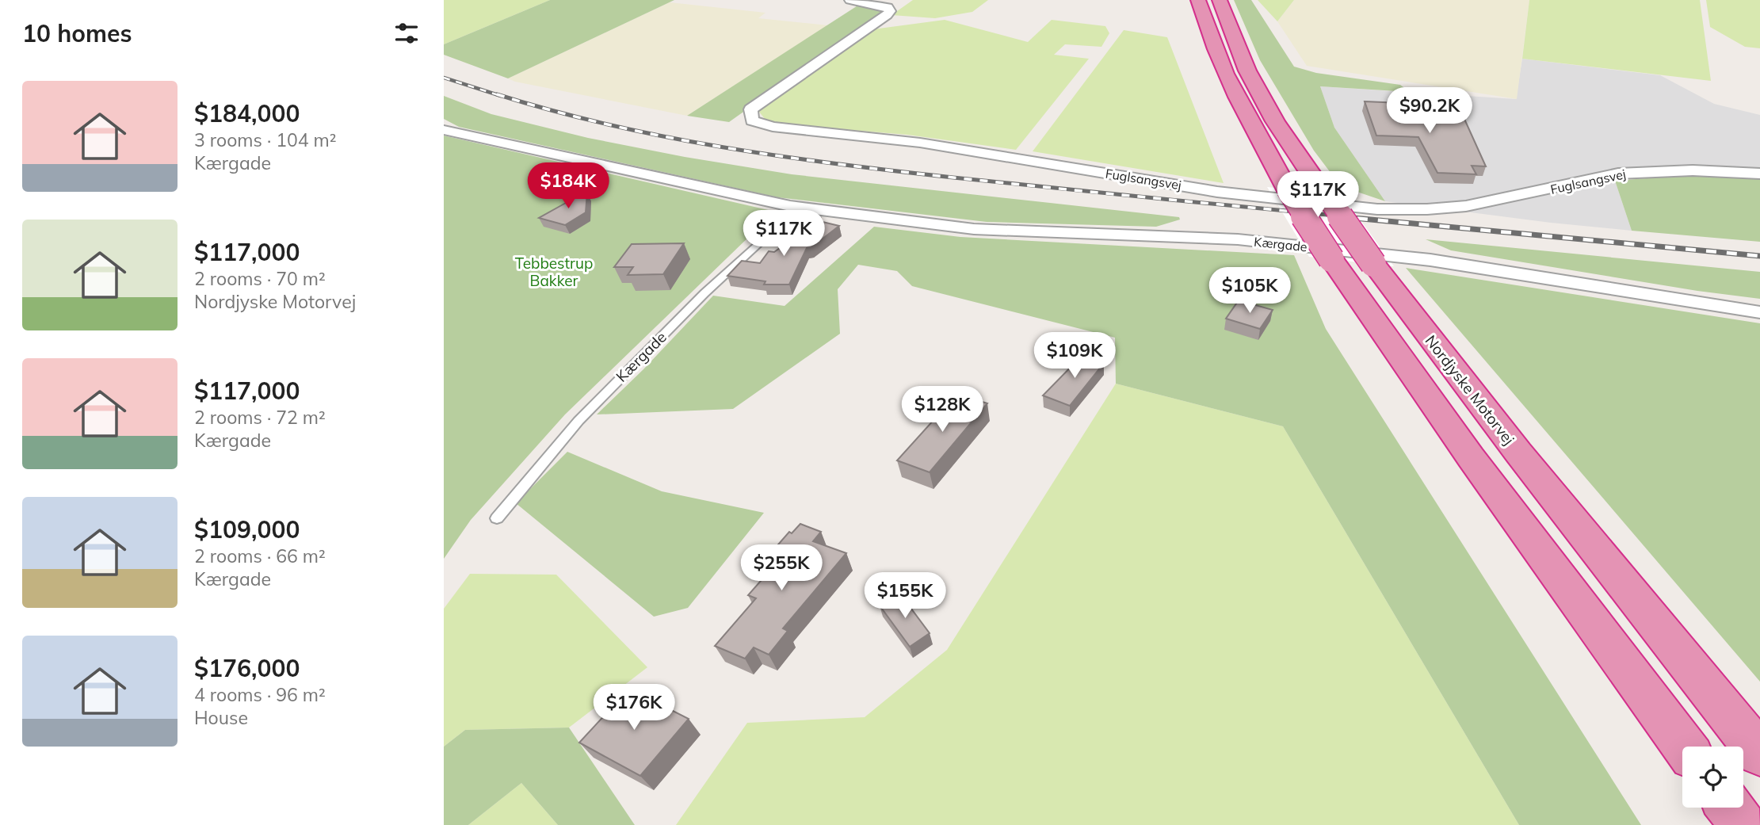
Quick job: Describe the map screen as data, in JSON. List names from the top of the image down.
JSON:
{
  "streets": {
    "highway": ["Nordjyske Motorvej"],
    "street": ["Fuglsangsvej", "Kærgade"]
  },
  "parks": ["Tebbestrup Bakker"],
  "page": {
    "heading": "10 homes",
    "list": [
      {
        "name": "$184,000",
        "note": "3 rooms · 104 m² · Kærgade"
      },
      {
        "name": "$117,000",
        "note": "2 rooms · 70 m² · Nordjyske Motorvej"
      },
      {
        "name": "$117,000",
        "note": "2 rooms · 72 m² · Kærgade"
      },
      {
        "name": "$109,000",
        "note": "2 rooms · 66 m² · Kærgade"
      },
      {
        "name": "$176,000",
        "note": "4 rooms · 96 m² · House"
      }
    ],
    "price": [
      "$90.2K",
      "$184K",
      "$117K",
      "$117K",
      "$105K",
      "$109K",
      "$128K",
      "$255K",
      "$155K",
      "$176K"
    ]
  }
}
